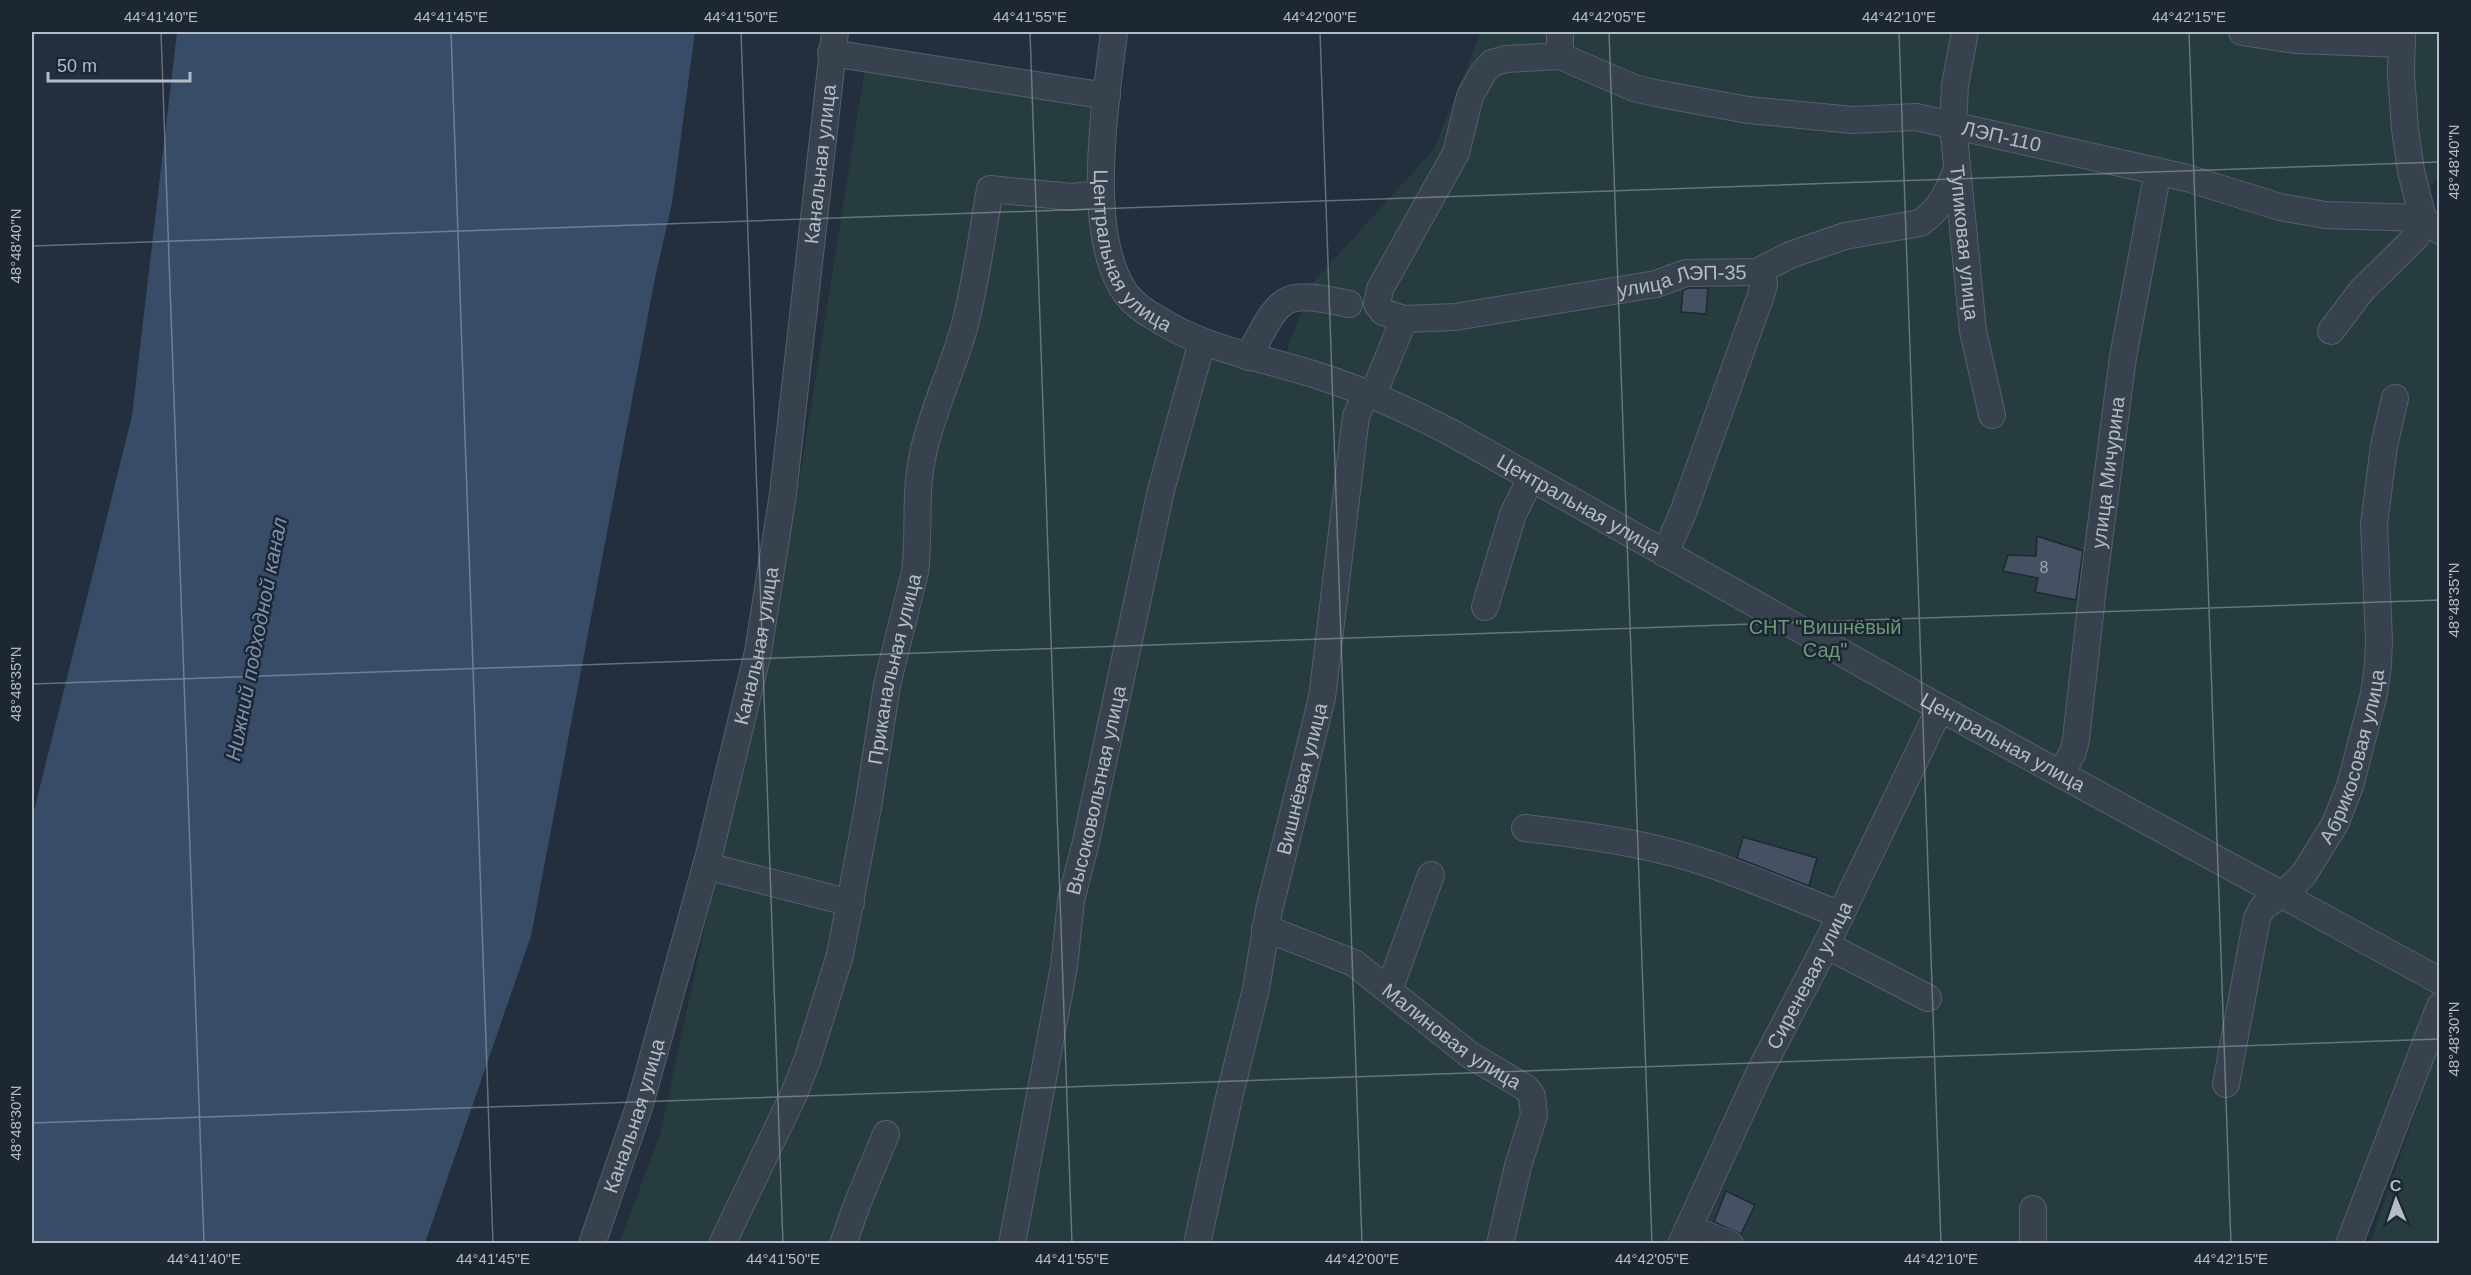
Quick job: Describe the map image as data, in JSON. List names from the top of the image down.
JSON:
{
  "streets": {
    "street": [
      "ЛЭП-110",
      "Канальная улица",
      "Тупиковая улица",
      "Центральная улица",
      "улица ЛЭП-35",
      "улица Мичурина",
      "Приканальная улица",
      "Абрикосовая улица",
      "Вишнёвая улица",
      "Высоковольтная улица",
      "Сиреневая улица",
      "Малиновая улица"
    ]
  },
  "crossings": [
    ["ЛЭП-110", "Тупиковая улица"],
    ["ЛЭП-110", "улица Мичурина"],
    ["Тупиковая улица", "улица ЛЭП-35"],
    ["Центральная улица", "улица Мичурина"],
    ["Центральная улица", "Приканальная улица"],
    ["Центральная улица", "Абрикосовая улица"],
    ["Центральная улица", "Вишнёвая улица"],
    ["Центральная улица", "Высоковольтная улица"],
    ["Центральная улица", "Сиреневая улица"],
    ["улица ЛЭП-35", "Вишнёвая улица"],
    ["Вишнёвая улица", "Малиновая улица"]
  ],
  "water": ["Нижний подходной канал"],
  "parks": ["СНТ \"Вишнёвый Сад\""],
  "house_numbers": ["8"],
  "scale_bar": "50 m",
  "north": "top",
  "coordinates": [
    "44°41'40\"E",
    "44°41'45\"E",
    "44°41'50\"E",
    "44°41'55\"E",
    "44°42'00\"E",
    "44°42'05\"E",
    "44°42'10\"E",
    "44°42'15\"E",
    "48°48'40\"N",
    "48°48'35\"N",
    "48°48'30\"N"
  ]
}
